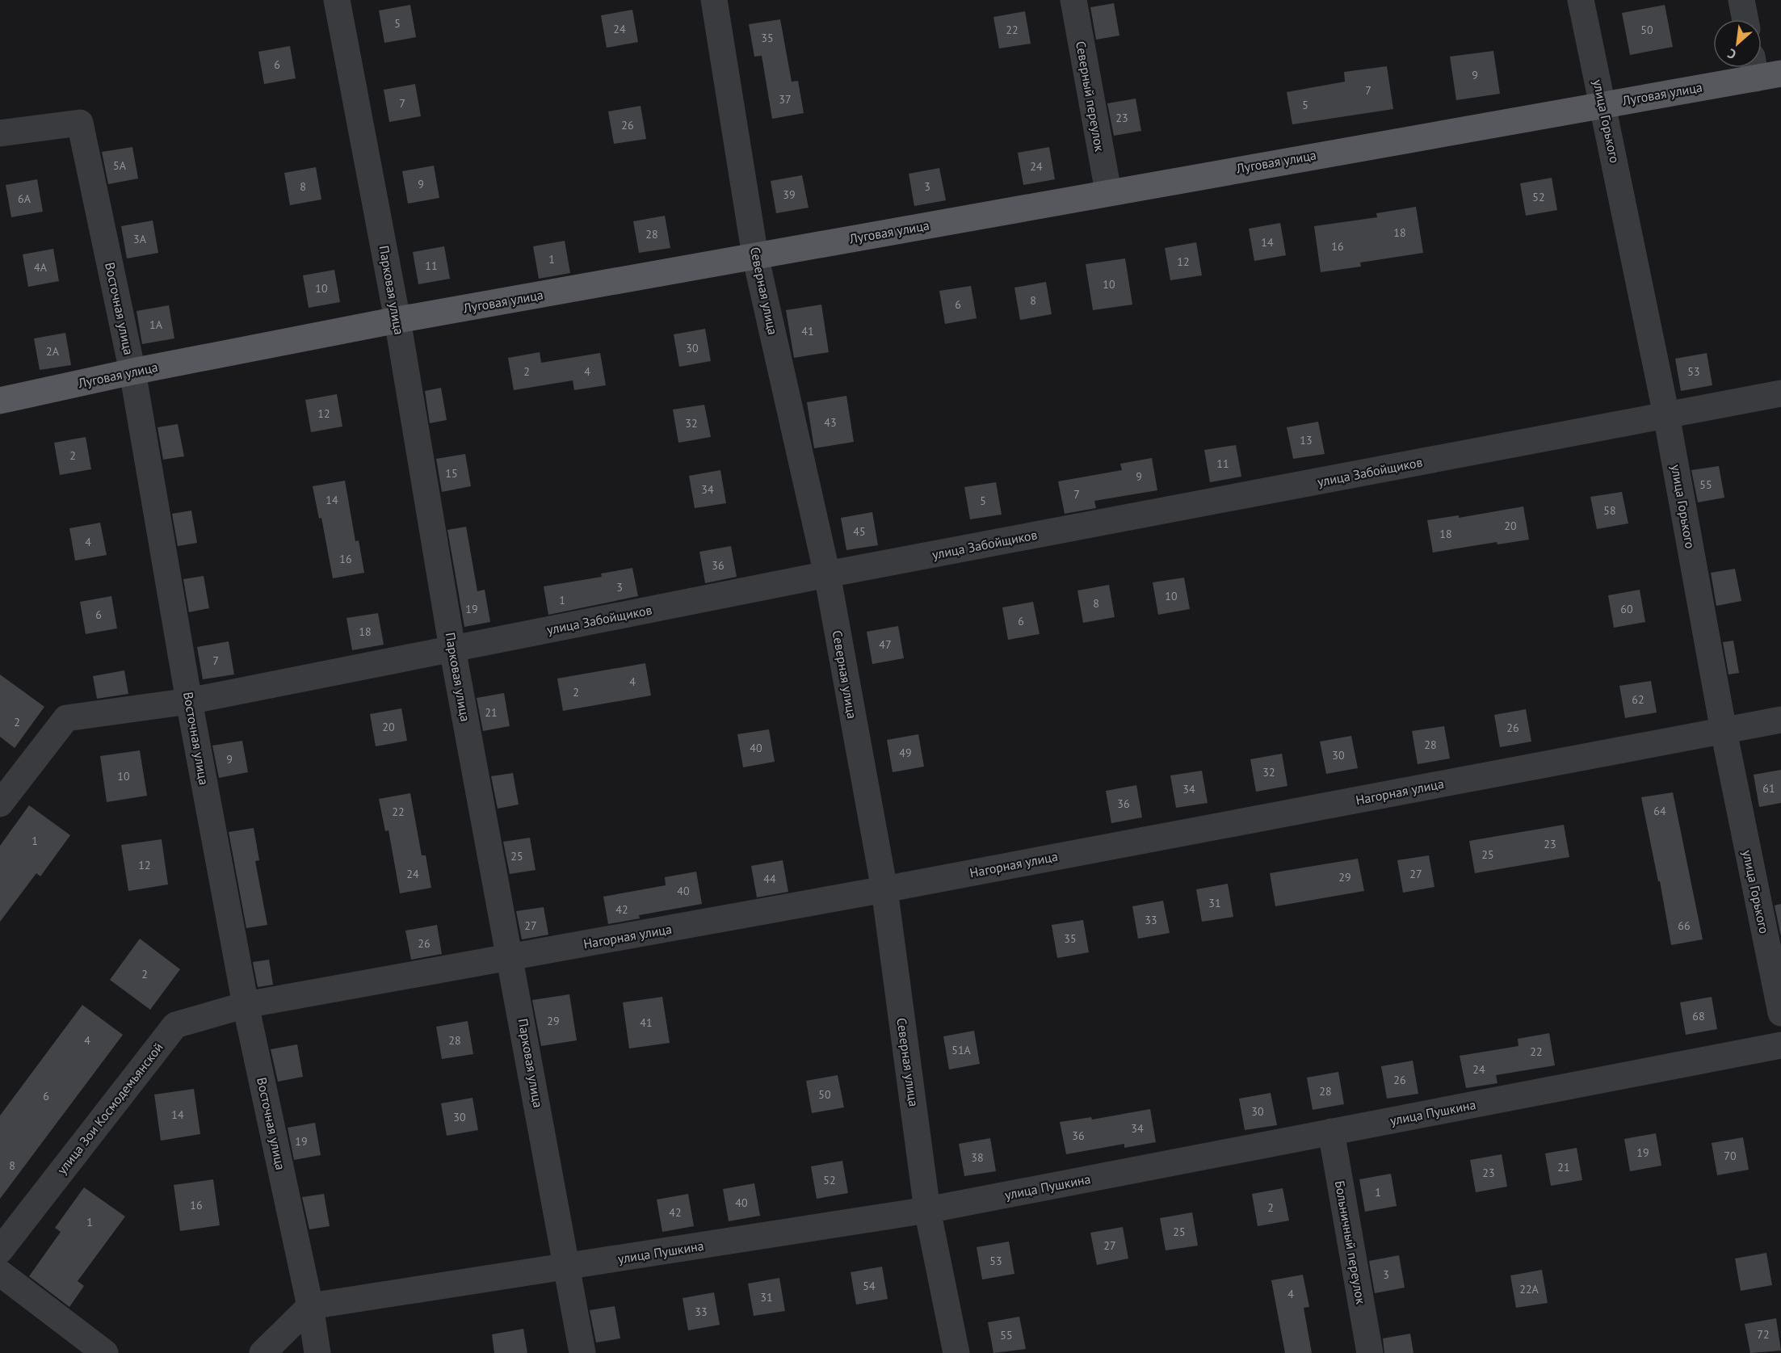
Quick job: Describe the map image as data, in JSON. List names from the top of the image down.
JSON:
{
  "streets": {
    "main road": ["Луговая улица"],
    "street": [
      "Северный переулок",
      "улица Горького",
      "Парковая улица",
      "Северная улица",
      "Восточная улица",
      "улица Забойщиков",
      "Нагорная улица",
      "улица Зои Космодемьянской",
      "улица Пушкина",
      "Больничный переулок"
    ]
  },
  "crossings": [
    ["Луговая улица", "Северный переулок"],
    ["Луговая улица", "улица Горького"],
    ["Луговая улица", "Парковая улица"],
    ["Луговая улица", "Северная улица"],
    ["Луговая улица", "Восточная улица"],
    ["улица Горького", "улица Забойщиков"],
    ["улица Горького", "Нагорная улица"],
    ["Парковая улица", "улица Забойщиков"],
    ["Парковая улица", "Нагорная улица"],
    ["Парковая улица", "улица Пушкина"],
    ["Северная улица", "улица Забойщиков"],
    ["Северная улица", "Нагорная улица"],
    ["Северная улица", "улица Пушкина"],
    ["Восточная улица", "улица Забойщиков"],
    ["Восточная улица", "Нагорная улица"],
    ["Восточная улица", "улица Зои Космодемьянской"],
    ["Восточная улица", "улица Пушкина"],
    ["Нагорная улица", "улица Зои Космодемьянской"],
    ["улица Пушкина", "Больничный переулок"]
  ],
  "house_numbers": [
    "5",
    "24",
    "22",
    "50",
    "35",
    "6",
    "9",
    "7",
    "37",
    "7",
    "5",
    "23",
    "26",
    "5А",
    "24",
    "9",
    "8",
    "3",
    "39",
    "52",
    "6А",
    "18",
    "28",
    "3А",
    "14",
    "16",
    "1",
    "12",
    "11",
    "4А",
    "10",
    "10",
    "8",
    "6",
    "1А",
    "41",
    "30",
    "2А",
    "2",
    "4",
    "53",
    "12",
    "43",
    "32",
    "13",
    "2",
    "11",
    "15",
    "9",
    "55",
    "34",
    "7",
    "14",
    "5",
    "58",
    "20",
    "45",
    "18",
    "4",
    "16",
    "36",
    "3",
    "10",
    "1",
    "8",
    "19",
    "60",
    "6",
    "6",
    "18",
    "47",
    "7",
    "4",
    "2",
    "62",
    "21",
    "2",
    "20",
    "26",
    "28",
    "40",
    "49",
    "30",
    "9",
    "32",
    "10",
    "61",
    "34",
    "36",
    "64",
    "22",
    "1",
    "23",
    "25",
    "25",
    "12",
    "24",
    "27",
    "29",
    "44",
    "40",
    "31",
    "42",
    "33",
    "27",
    "66",
    "35",
    "26",
    "2",
    "68",
    "29",
    "41",
    "4",
    "28",
    "51А",
    "22",
    "24",
    "26",
    "28",
    "50",
    "6",
    "30",
    "14",
    "30",
    "34",
    "36",
    "19",
    "19",
    "70",
    "38",
    "8",
    "21",
    "23",
    "52",
    "1",
    "40",
    "16",
    "2",
    "42",
    "1",
    "25",
    "27",
    "53",
    "3",
    "54",
    "22А",
    "4",
    "31",
    "33",
    "72",
    "55"
  ],
  "north": "bottom left"
}
